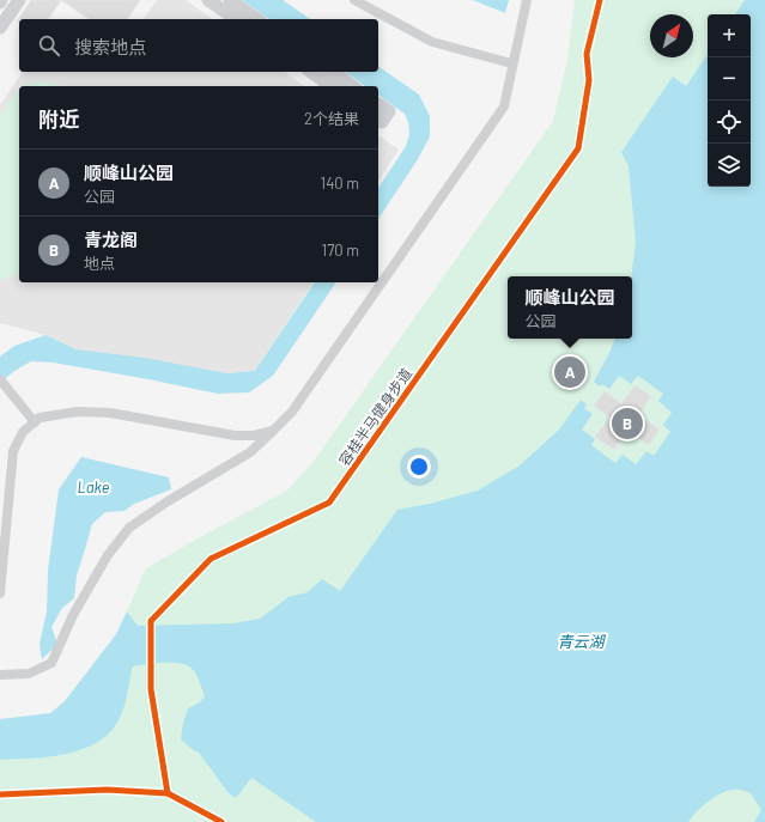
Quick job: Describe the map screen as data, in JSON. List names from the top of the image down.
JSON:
{
  "streets": {
    "cycle path": ["容桂半马健身步道"]
  },
  "water": ["Lake", "青云湖"],
  "north": "top right",
  "page": {
    "map_buttons": ["+", "−"],
    "search": "搜索地点",
    "heading": ["附近", "2个结果"],
    "list": [
      {
        "mark": "A",
        "name": "顺峰山公园",
        "note": "公园",
        "value": "140 m"
      },
      {
        "mark": "B",
        "name": "青龙阁",
        "note": "地点",
        "value": "170 m"
      }
    ],
    "popup": ["顺峰山公园", "公园"],
    "pins": ["A", "B"]
  }
}
